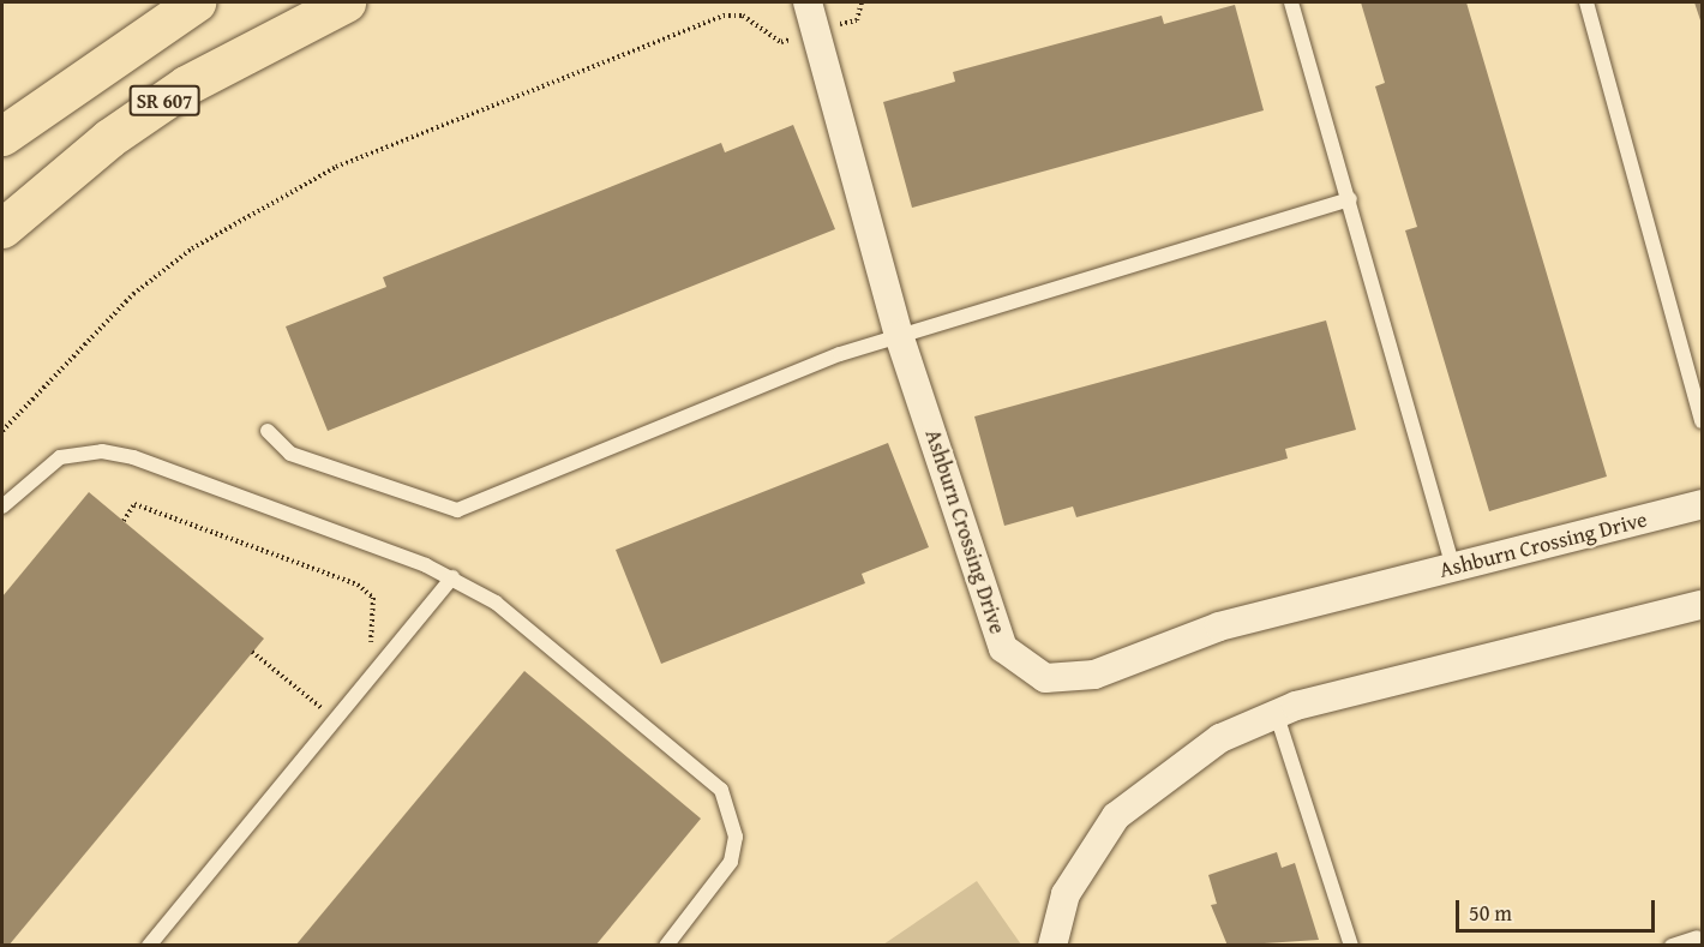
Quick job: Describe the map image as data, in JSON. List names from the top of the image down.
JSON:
{
  "streets": {
    "main road": ["SR 607"],
    "street": ["Ashburn Crossing Drive"]
  },
  "scale_bar": "50 m"
}
